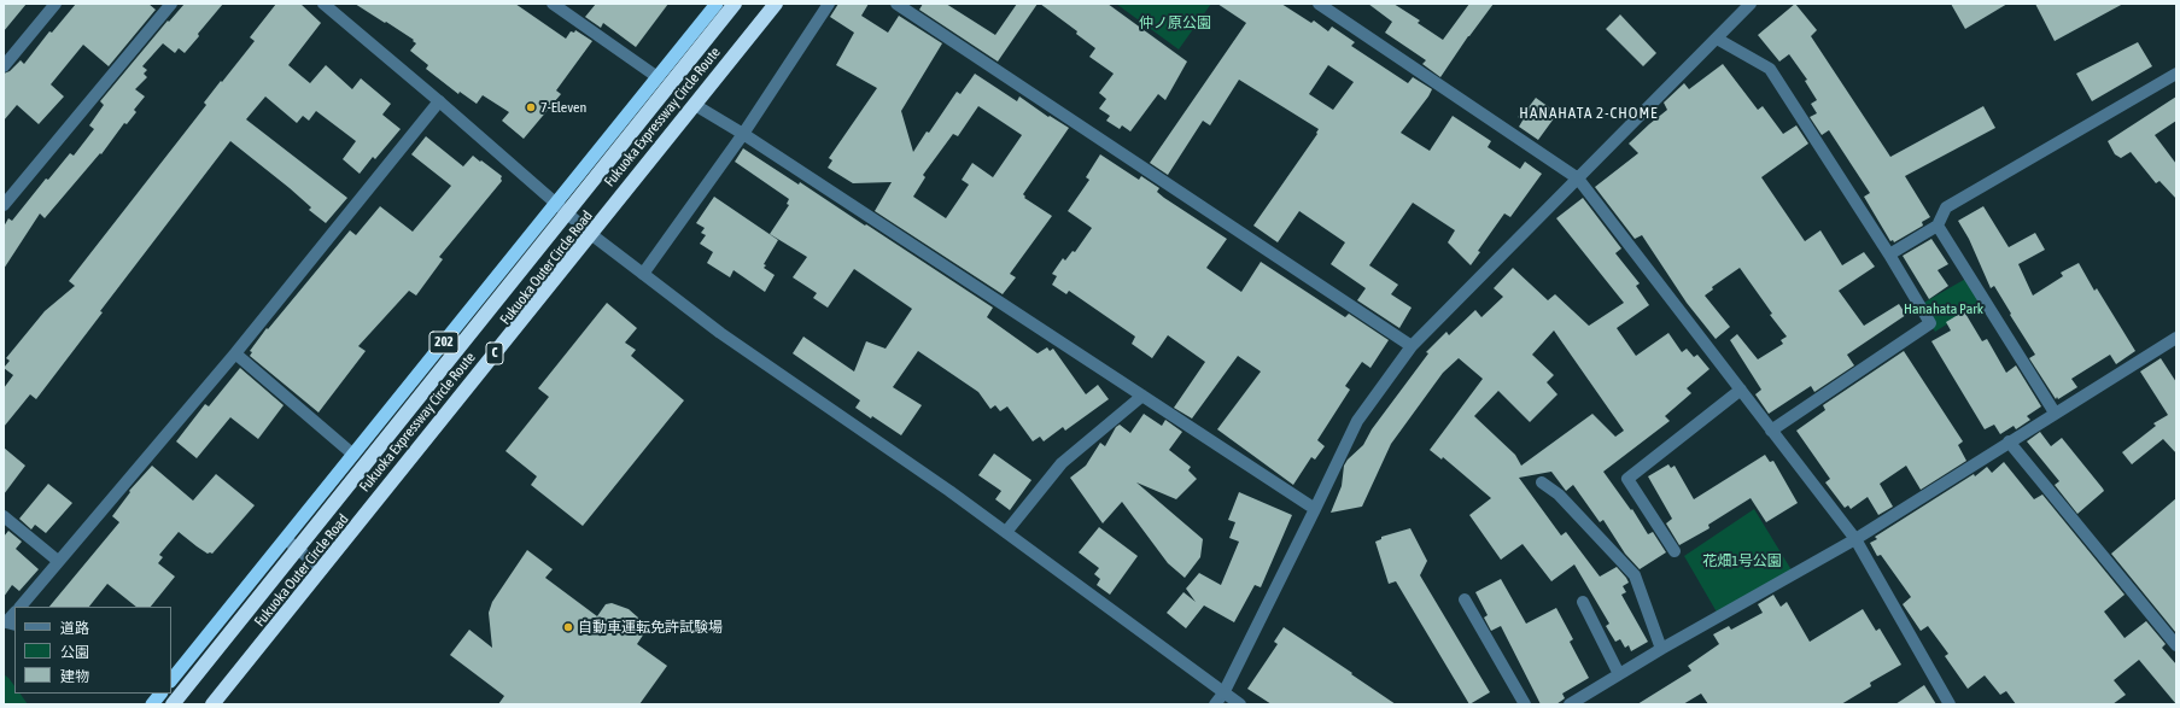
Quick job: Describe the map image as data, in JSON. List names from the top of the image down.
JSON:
{
  "streets": {
    "highway": [
      "Fukuoka Expressway Circle Route",
      "Fukuoka Outer Circle Road",
      "202",
      "C"
    ]
  },
  "crossings": [
    ["Fukuoka Expressway Circle Route", "Fukuoka Outer Circle Road"]
  ],
  "districts": ["HANAHATA 2-CHOME"],
  "parks": ["仲ノ原公園", "Hanahata Park", "花畑1号公園"],
  "places": ["7-Eleven", "自動車運転免許試験場"],
  "legend": ["道路", "公園", "建物"]
}
